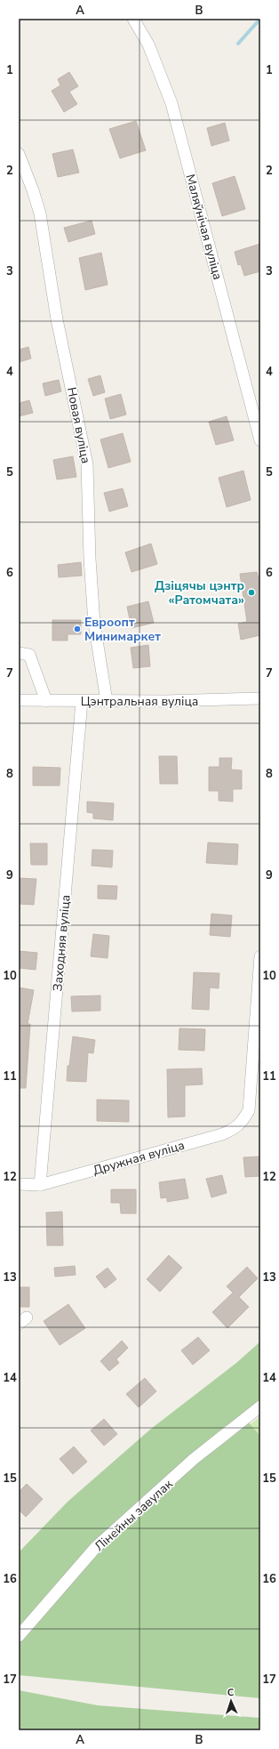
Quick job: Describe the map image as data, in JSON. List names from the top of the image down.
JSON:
{
  "streets": {
    "street": [
      "Маляўнічая вуліца",
      "Новая вуліца",
      "Цэнтральная вуліца",
      "Заходняя вуліца",
      "Дружная вуліца",
      "Лінейны завулак"
    ]
  },
  "crossings": [
    ["Новая вуліца", "Цэнтральная вуліца"],
    ["Цэнтральная вуліца", "Заходняя вуліца"],
    ["Заходняя вуліца", "Дружная вуліца"]
  ],
  "places": ["Дзіцячы цэнтр «Ратомчата»", "Евроопт Минимаркет"],
  "north": "top",
  "grid": {
    "columns": ["A", "B"],
    "rows": [
      "1",
      "2",
      "3",
      "4",
      "5",
      "6",
      "7",
      "8",
      "9",
      "10",
      "11",
      "12",
      "13",
      "14",
      "15",
      "16",
      "17"
    ]
  }
}
